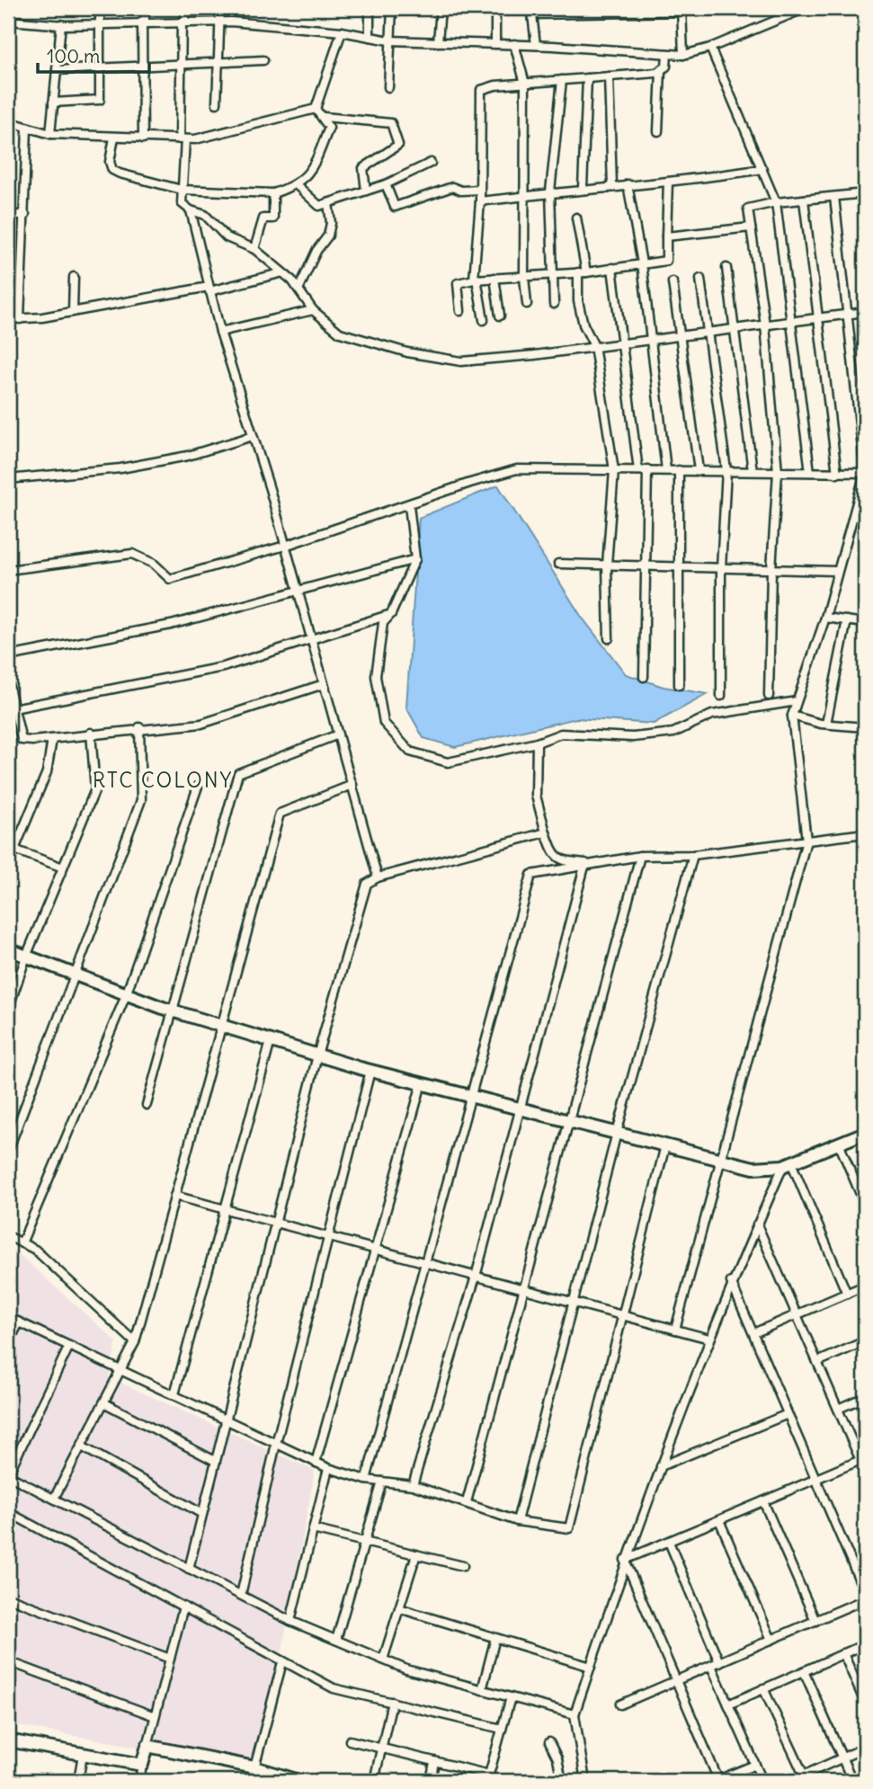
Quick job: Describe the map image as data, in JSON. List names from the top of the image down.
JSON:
{
  "districts": ["RTC COLONY"],
  "scale_bar": "100 m"
}
